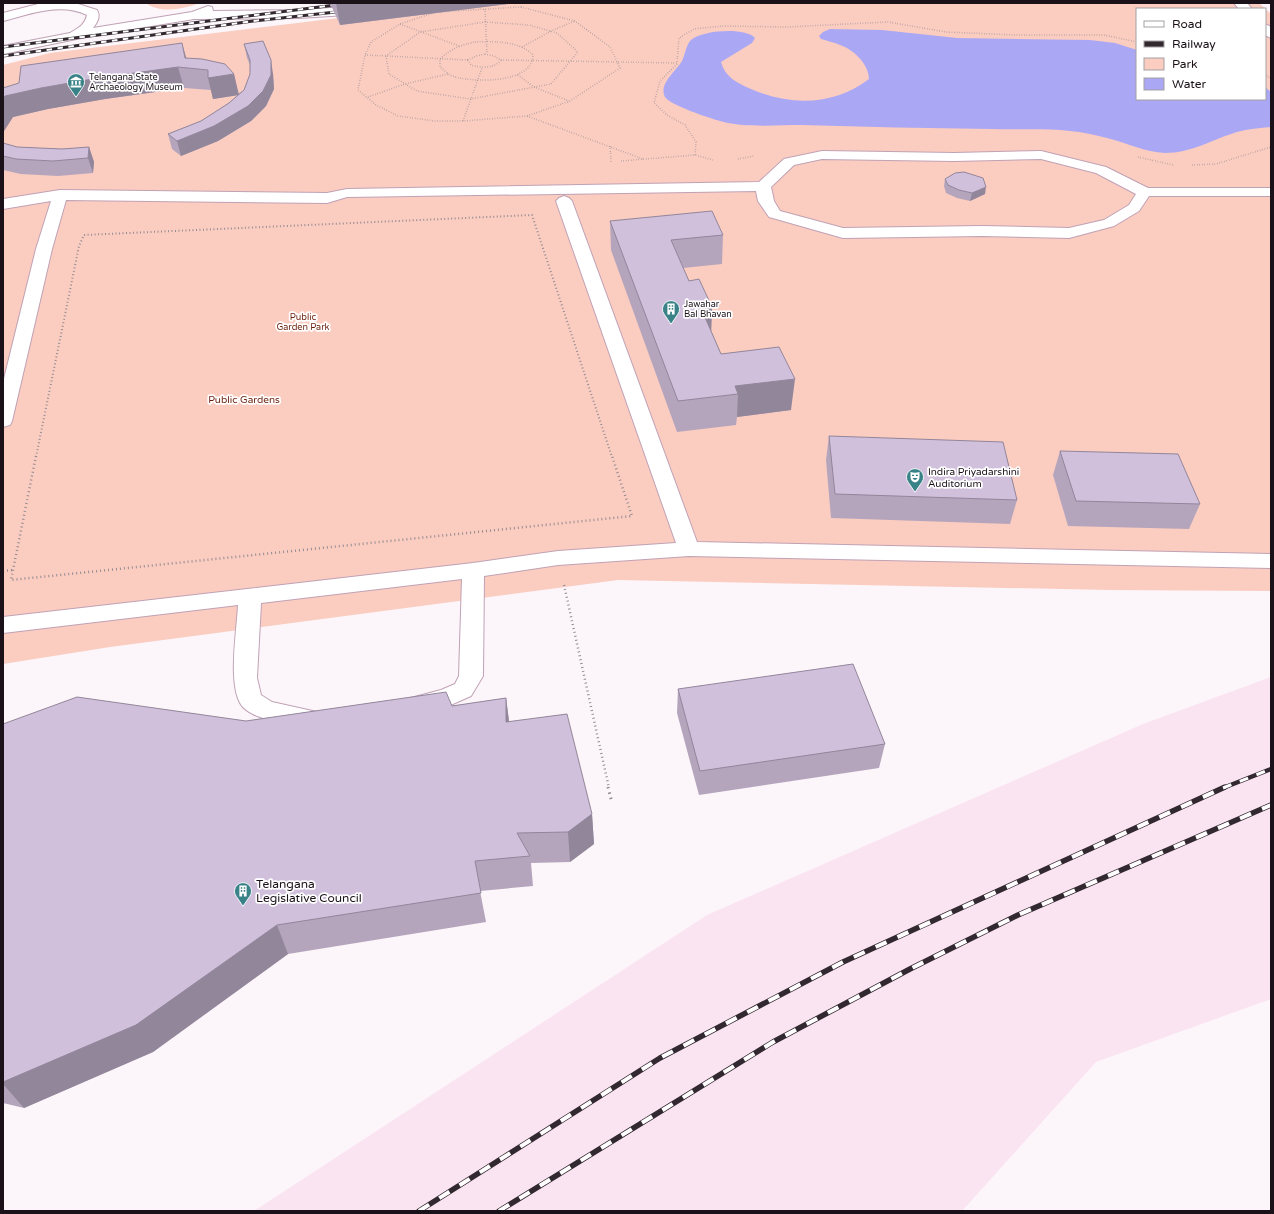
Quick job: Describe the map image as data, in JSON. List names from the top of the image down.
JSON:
{
  "parks": ["Public Garden Park", "Public Gardens"],
  "places": {
    "museum": ["Telangana State Archaeology Museum"],
    "building": ["Jawahar Bal Bhavan", "Telangana Legislative Council"],
    "theatre": ["Indira Priyadarshini Auditorium"]
  },
  "legend": [
    "Road",
    "Railway",
    "Park",
    "Water"
  ]
}
